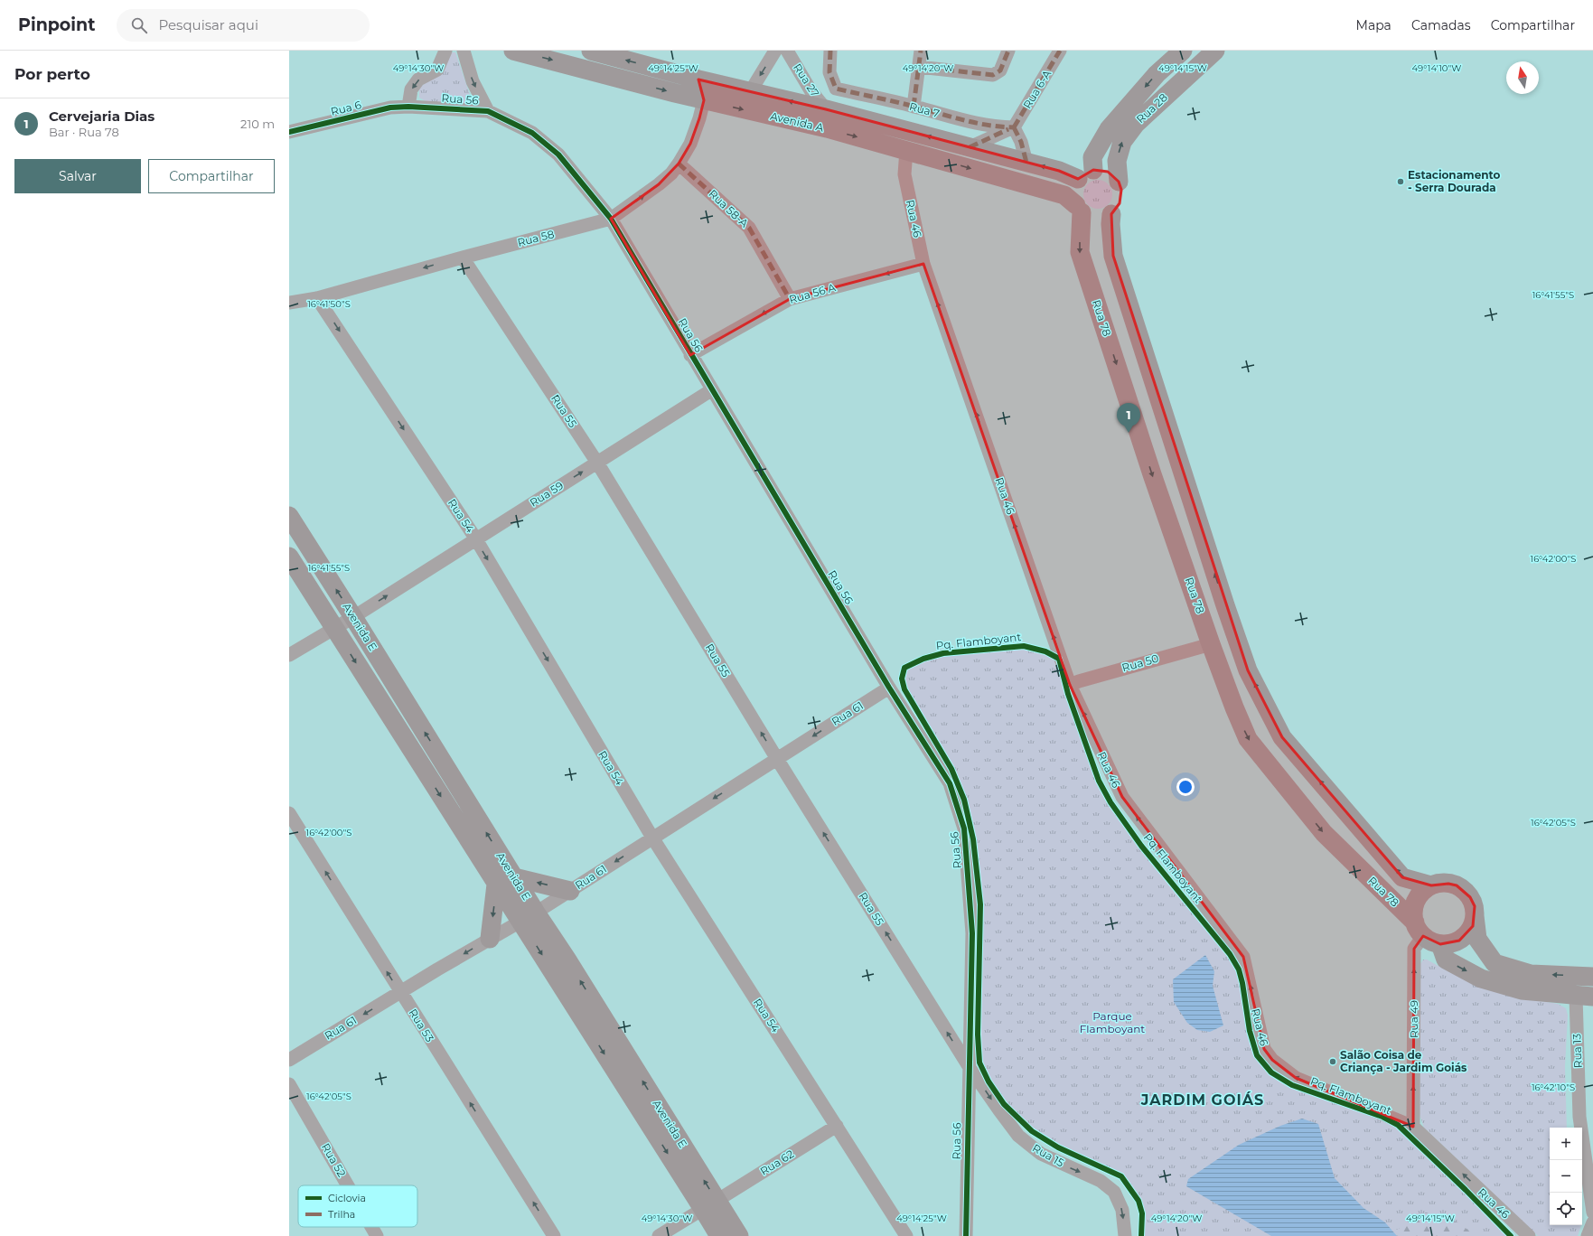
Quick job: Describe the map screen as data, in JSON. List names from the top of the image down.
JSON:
{
  "streets": {
    "main road": [
      "Rua 28",
      "Avenida A",
      "Rua 78",
      "Avenida E"
    ],
    "street": [
      "Rua 27",
      "Rua 6-A",
      "Rua 56",
      "Rua 6",
      "Rua 7",
      "Rua 58-A",
      "Rua 46",
      "Rua 58",
      "Rua 56 A",
      "Rua 55",
      "Rua 59",
      "Rua 54",
      "Rua 50",
      "Rua 61",
      "Rua 49",
      "Rua 53",
      "Rua 13",
      "Rua 15",
      "Rua 52",
      "Rua 62"
    ],
    "cycle path": ["Pq. Flamboyant"]
  },
  "crossings": [
    ["Rua 27", "Avenida A"],
    ["Rua 6-A", "Rua 7"],
    ["Rua 56", "Rua 6"],
    ["Rua 56", "Rua 58"],
    ["Rua 56", "Rua 56 A"],
    ["Rua 56", "Rua 55"],
    ["Rua 56", "Rua 59"],
    ["Rua 56", "Rua 61"],
    ["Rua 56", "Rua 15"],
    ["Rua 28", "Avenida A"],
    ["Rua 28", "Rua 78"],
    ["Avenida A", "Rua 46"],
    ["Avenida A", "Rua 58"],
    ["Avenida A", "Rua 78"],
    ["Rua 58-A", "Rua 58"],
    ["Rua 58-A", "Rua 56 A"],
    ["Rua 46", "Rua 56 A"],
    ["Rua 46", "Rua 50"],
    ["Rua 46", "Rua 49"],
    ["Rua 58", "Rua 55"],
    ["Rua 58", "Rua 54"],
    ["Rua 78", "Rua 50"],
    ["Rua 78", "Rua 49"],
    ["Rua 55", "Rua 59"],
    ["Rua 55", "Rua 61"],
    ["Rua 55", "Rua 15"],
    ["Rua 59", "Rua 54"],
    ["Rua 59", "Avenida E"],
    ["Rua 54", "Rua 61"],
    ["Rua 54", "Rua 62"],
    ["Avenida E", "Rua 61"],
    ["Avenida E", "Rua 62"],
    ["Rua 61", "Rua 53"]
  ],
  "one_way": [
    "Rua 46",
    "Rua 56 A",
    "Rua 55",
    "Rua 59",
    "Rua 54",
    "Rua 61",
    "Rua 49",
    "Rua 53",
    "Rua 15"
  ],
  "districts": ["JARDIM GOIÁS"],
  "parks": ["Parque Flamboyant"],
  "places": ["Estacionamento - Serra Dourada", "Salão Coisa de Criança - Jardim Goiás"],
  "legend": ["Ciclovia", "Trilha"],
  "north": "top",
  "page": {
    "header": "Pinpoint",
    "search": "Pesquisar aqui",
    "nav": ["Mapa", "Camadas", "Compartilhar"],
    "heading": "Por perto",
    "list": [
      {
        "mark": "1",
        "name": "Cervejaria Dias",
        "note": "Bar · Rua 78",
        "value": "210 m"
      }
    ],
    "buttons": ["Salvar", "Compartilhar"],
    "pins": "1",
    "map_buttons": ["+", "−"]
  },
  "coordinates": [
    "49°14'30\"W",
    "49°14'25\"W",
    "49°14'20\"W",
    "49°14'15\"W",
    "49°14'10\"W",
    "16°41'55\"S",
    "16°41'50\"S",
    "16°42'00\"S",
    "16°42'05\"S",
    "16°42'10\"S"
  ]
}
